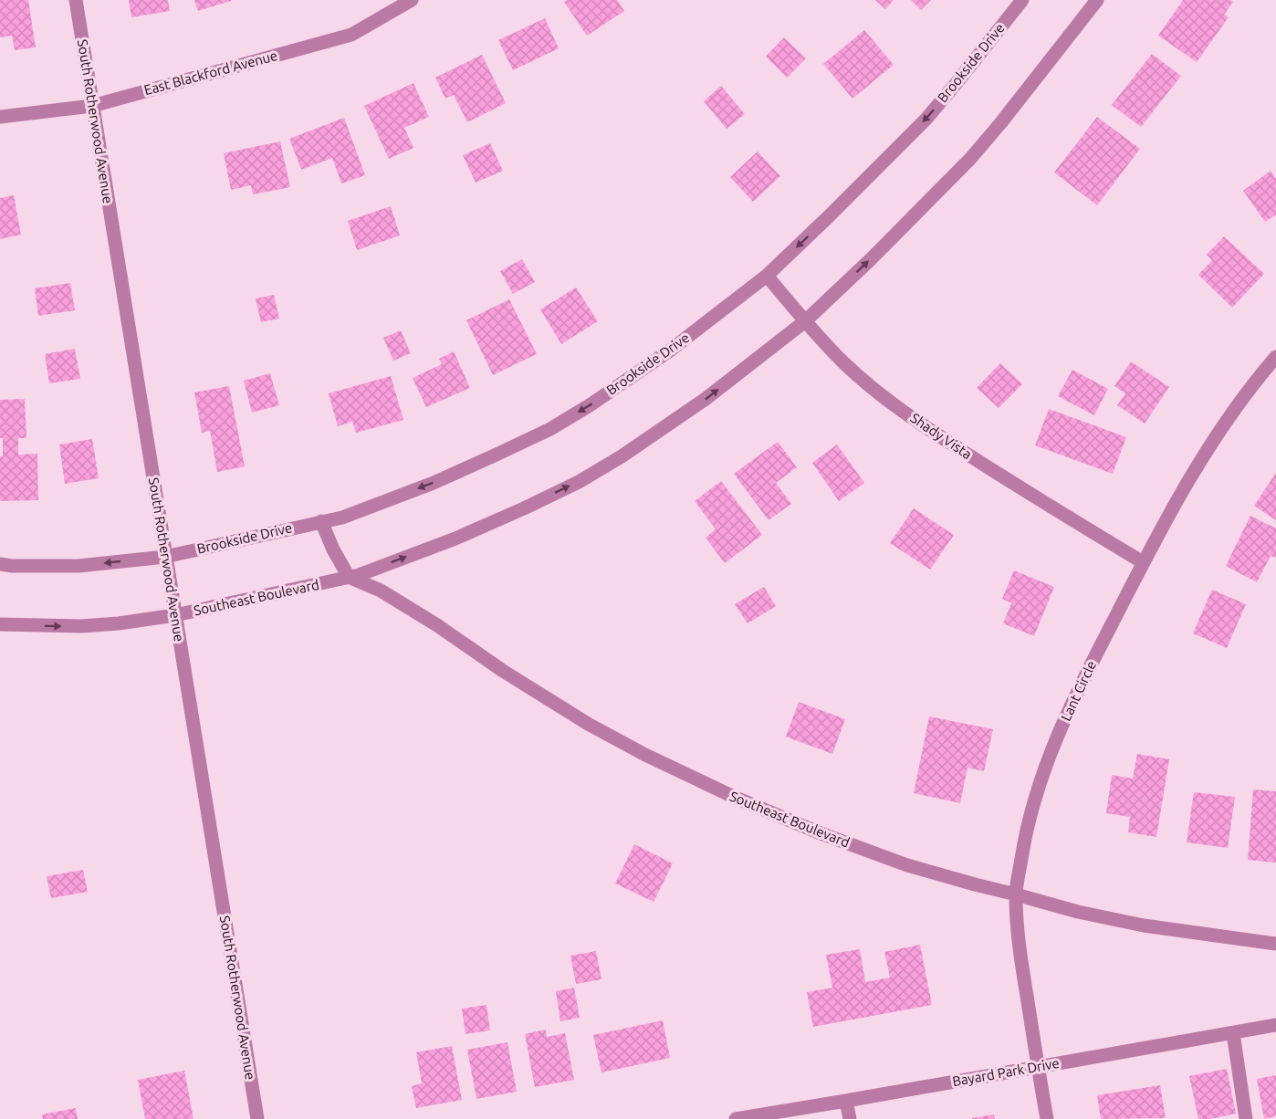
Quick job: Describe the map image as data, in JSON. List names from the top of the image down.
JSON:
{
  "streets": {
    "street": [
      "Brookside Drive",
      "East Blackford Avenue",
      "South Rotherwood Avenue",
      "Shady Vista",
      "Southeast Boulevard",
      "Lant Circle",
      "Bayard Park Drive"
    ]
  },
  "crossings": [
    ["Brookside Drive", "South Rotherwood Avenue"],
    ["Brookside Drive", "Shady Vista"],
    ["East Blackford Avenue", "South Rotherwood Avenue"],
    ["South Rotherwood Avenue", "Southeast Boulevard"],
    ["Shady Vista", "Lant Circle"],
    ["Southeast Boulevard", "Lant Circle"],
    ["Lant Circle", "Bayard Park Drive"]
  ]
}
